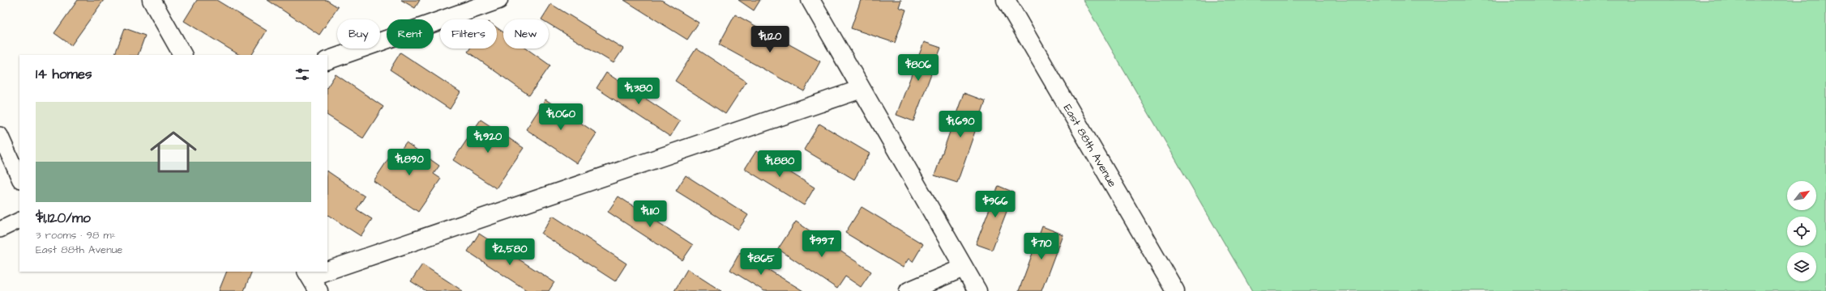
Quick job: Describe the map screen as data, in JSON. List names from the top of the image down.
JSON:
{
  "streets": {
    "street": ["East 88th Avenue"]
  },
  "north": "top right",
  "page": {
    "chip": [
      "Buy",
      "Rent",
      "Filters",
      "New"
    ],
    "price": [
      "$1,120",
      "$806",
      "$1,380",
      "$1,060",
      "$1,690",
      "$1,920",
      "$1,890",
      "$1,880",
      "$966",
      "$1,110",
      "$997",
      "$710",
      "$2,580",
      "$865"
    ],
    "heading": "14 homes",
    "list": [
      {
        "name": "$1,120/mo",
        "note": "3 rooms · 98 m² · East 88th Avenue"
      }
    ]
  }
}
